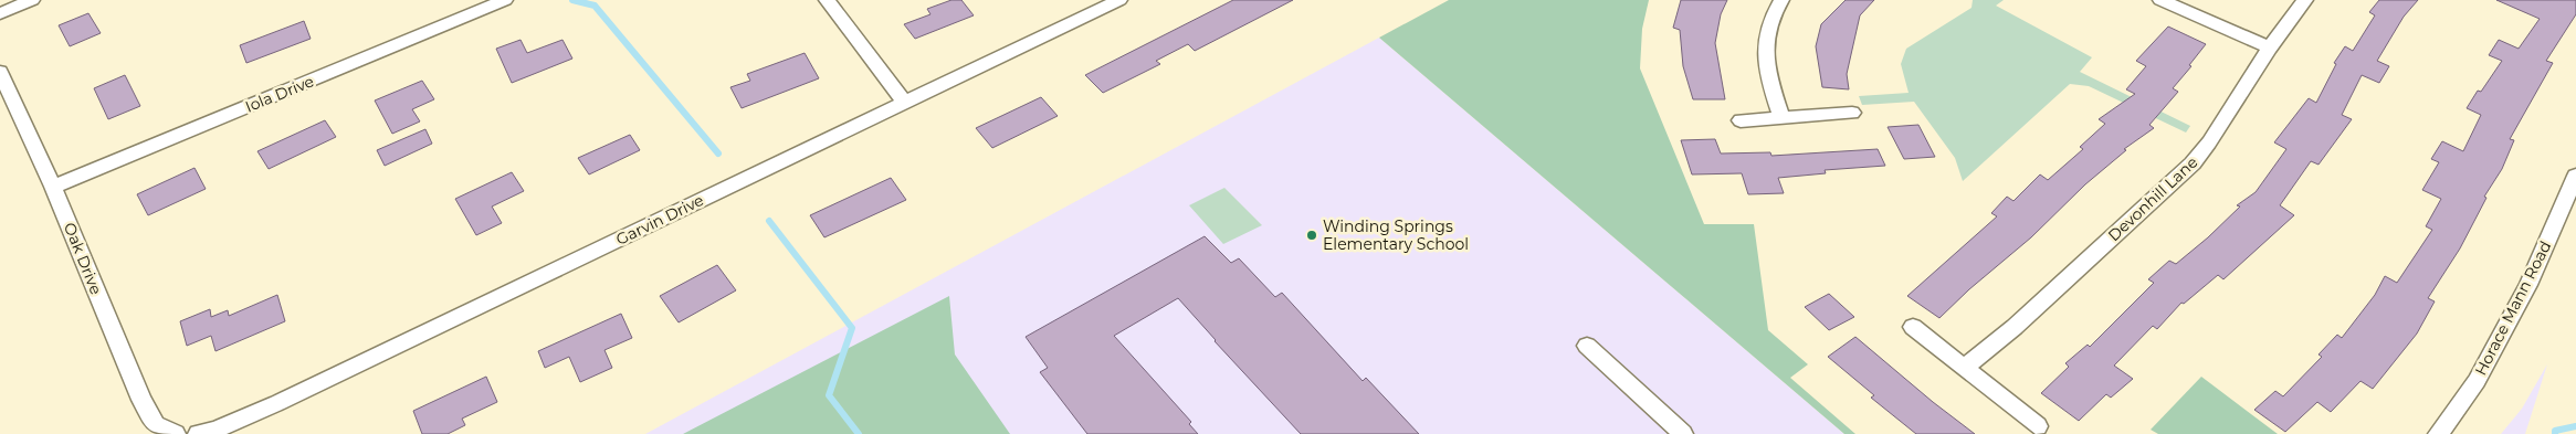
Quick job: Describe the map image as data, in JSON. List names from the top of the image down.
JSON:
{
  "streets": {
    "street": [
      "Iola Drive",
      "Devonhill Lane",
      "Garvin Drive",
      "Oak Drive",
      "Horace Mann Road"
    ]
  },
  "crossings": [
    ["Iola Drive", "Oak Drive"]
  ],
  "places": ["Winding Springs Elementary School"]
}
